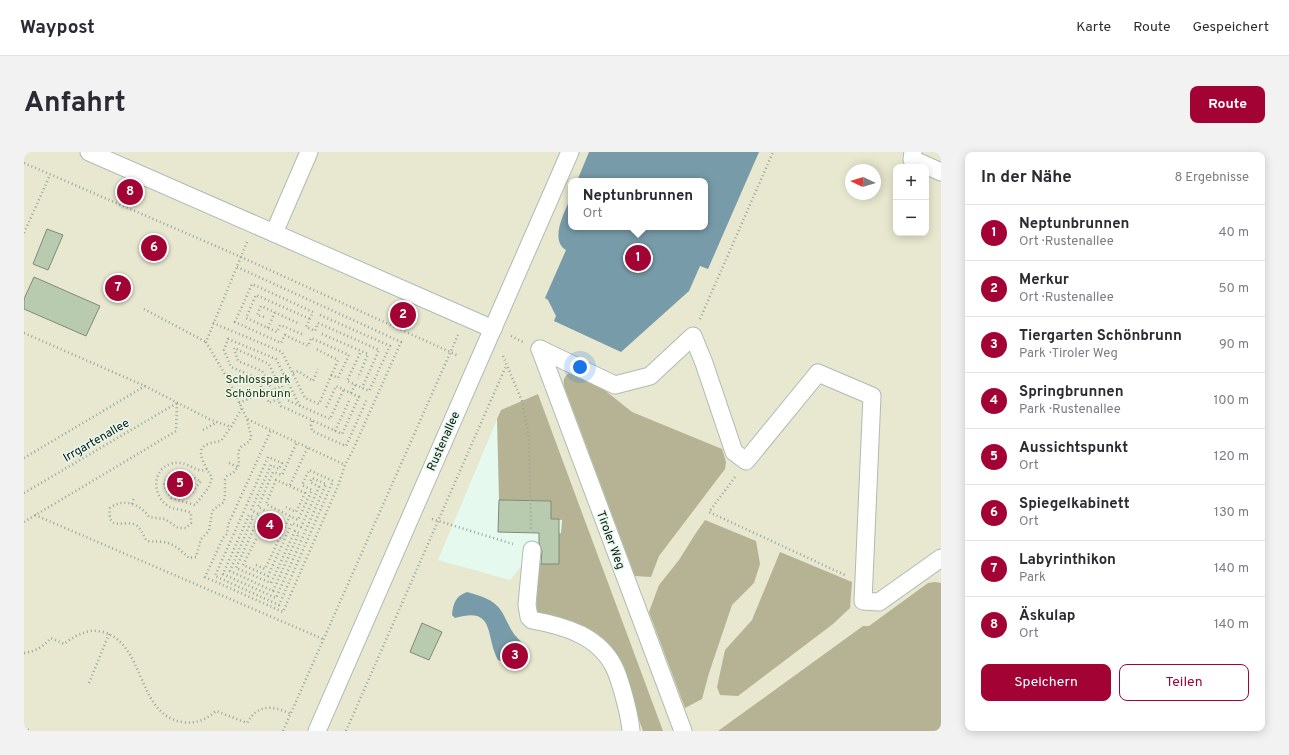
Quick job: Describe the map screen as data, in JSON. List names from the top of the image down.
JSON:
{
  "streets": {
    "street": ["Rustenallee", "Tiroler Weg"],
    "path": ["Irrgartenallee"]
  },
  "parks": ["Schlosspark Schönbrunn"],
  "north": "left",
  "page": {
    "header": "Waypost",
    "nav": ["Karte", "Route", "Gespeichert"],
    "title": "Anfahrt",
    "buttons": [
      "Route",
      ["Speichern", "Teilen"]
    ],
    "heading": ["In der Nähe", "8 Ergebnisse"],
    "map_buttons": ["+", "−"],
    "pins": [
      "8",
      "6",
      "1",
      "7",
      "2",
      "5",
      "4",
      "3"
    ],
    "popup": ["Neptunbrunnen", "Ort"],
    "list": [
      {
        "mark": "1",
        "name": "Neptunbrunnen",
        "note": "Ort · Rustenallee",
        "value": "40 m"
      },
      {
        "mark": "2",
        "name": "Merkur",
        "note": "Ort · Rustenallee",
        "value": "50 m"
      },
      {
        "mark": "3",
        "name": "Tiergarten Schönbrunn",
        "note": "Park · Tiroler Weg",
        "value": "90 m"
      },
      {
        "mark": "4",
        "name": "Springbrunnen",
        "note": "Park · Rustenallee",
        "value": "100 m"
      },
      {
        "mark": "5",
        "name": "Aussichtspunkt",
        "note": "Ort",
        "value": "120 m"
      },
      {
        "mark": "6",
        "name": "Spiegelkabinett",
        "note": "Ort",
        "value": "130 m"
      },
      {
        "mark": "7",
        "name": "Labyrinthikon",
        "note": "Park",
        "value": "140 m"
      },
      {
        "mark": "8",
        "name": "Äskulap",
        "note": "Ort",
        "value": "140 m"
      }
    ]
  }
}
